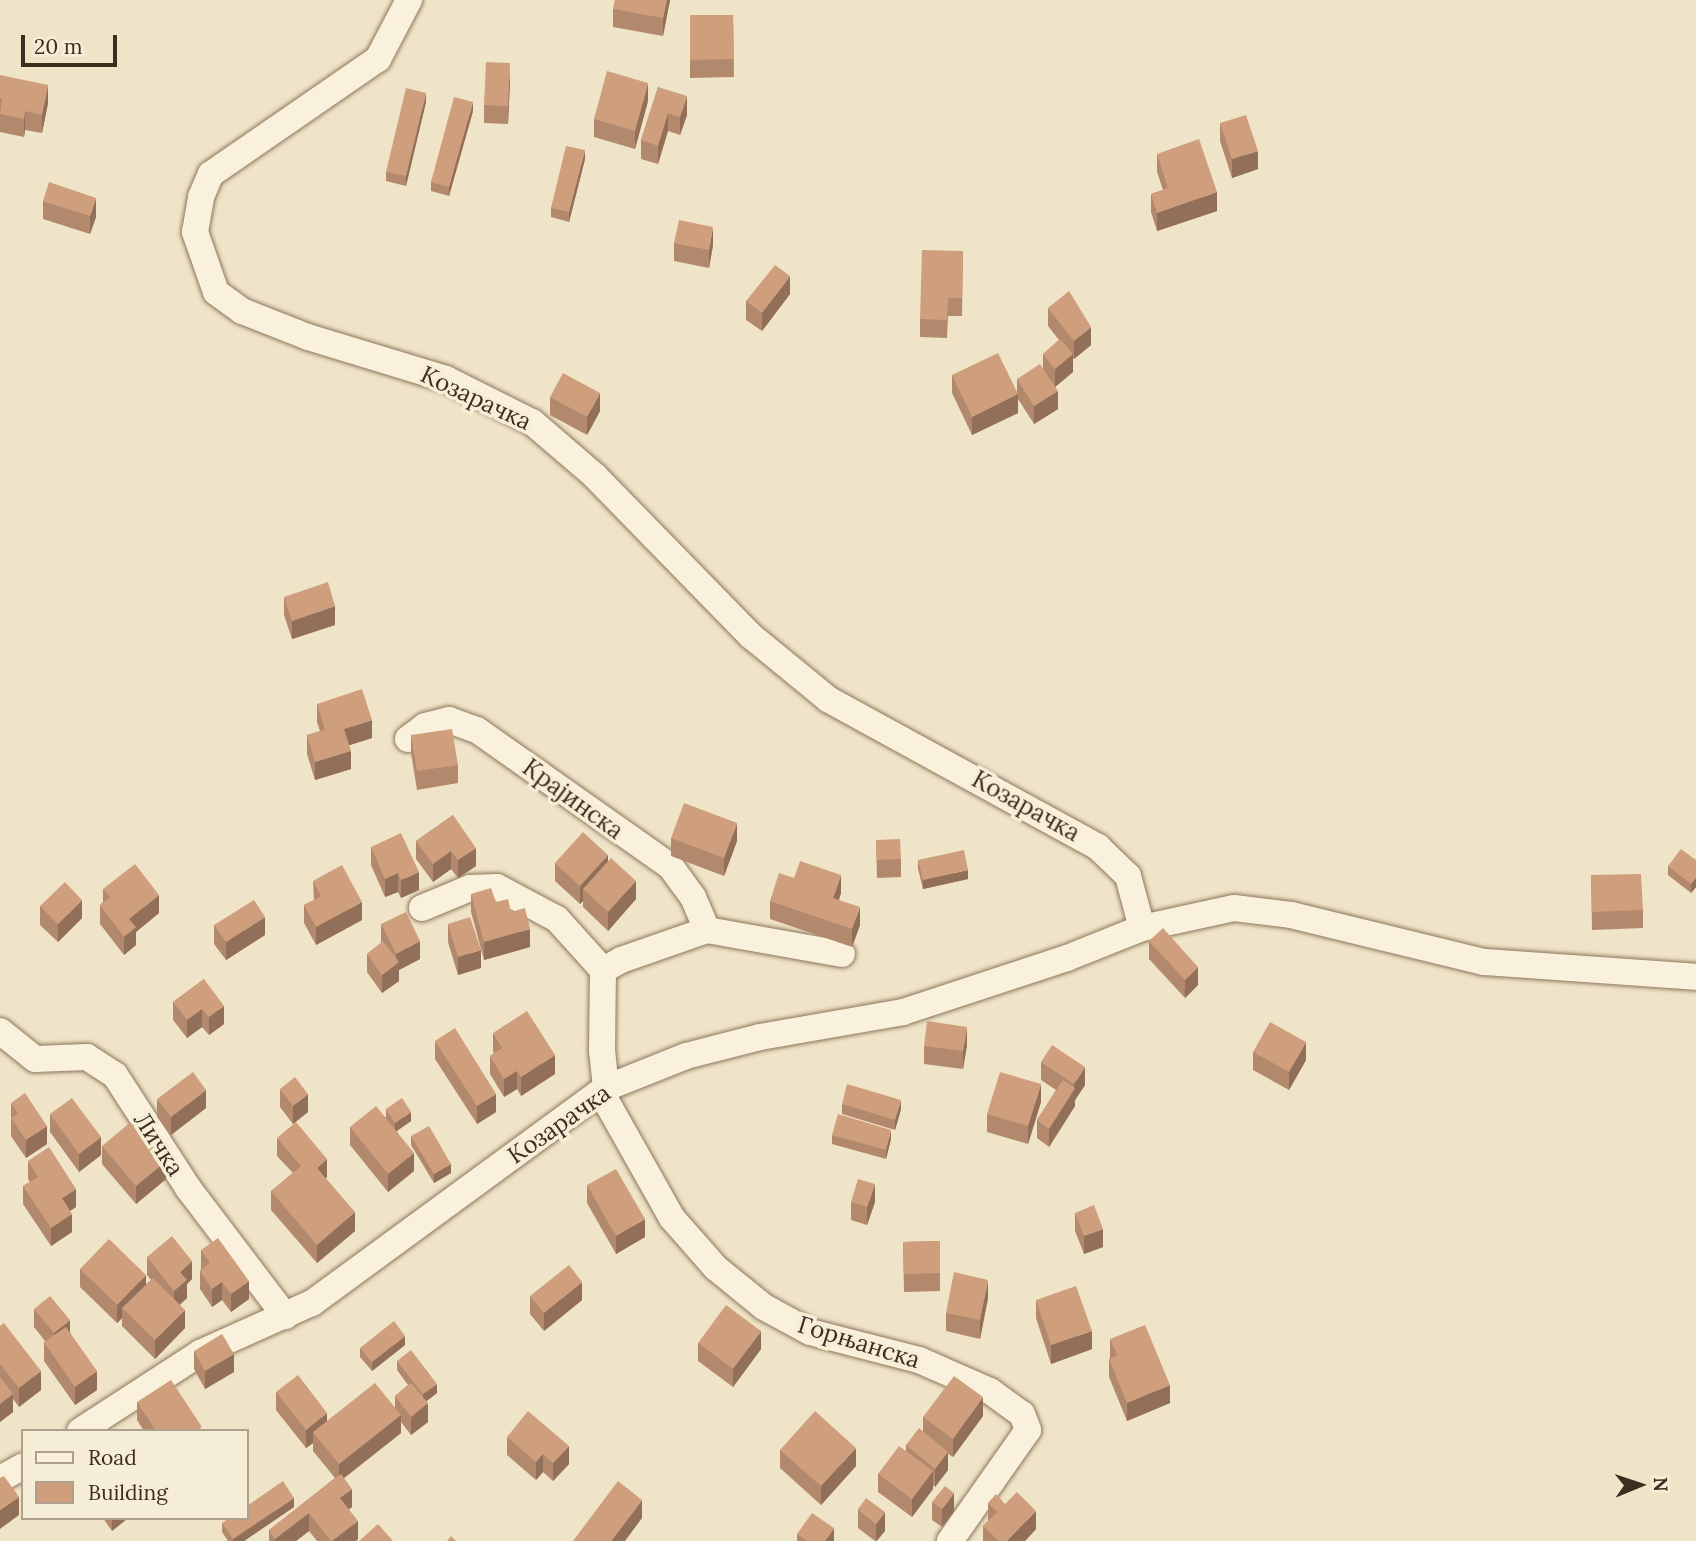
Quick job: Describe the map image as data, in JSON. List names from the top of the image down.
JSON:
{
  "streets": {
    "street": [
      "Козарачка",
      "Крајинска",
      "Личка",
      "Горњанска"
    ]
  },
  "crossings": [
    ["Козарачка", "Личка"],
    ["Козарачка", "Горњанска"]
  ],
  "legend": ["Road", "Building"],
  "scale_bar": "20 m",
  "north": "right"
}
